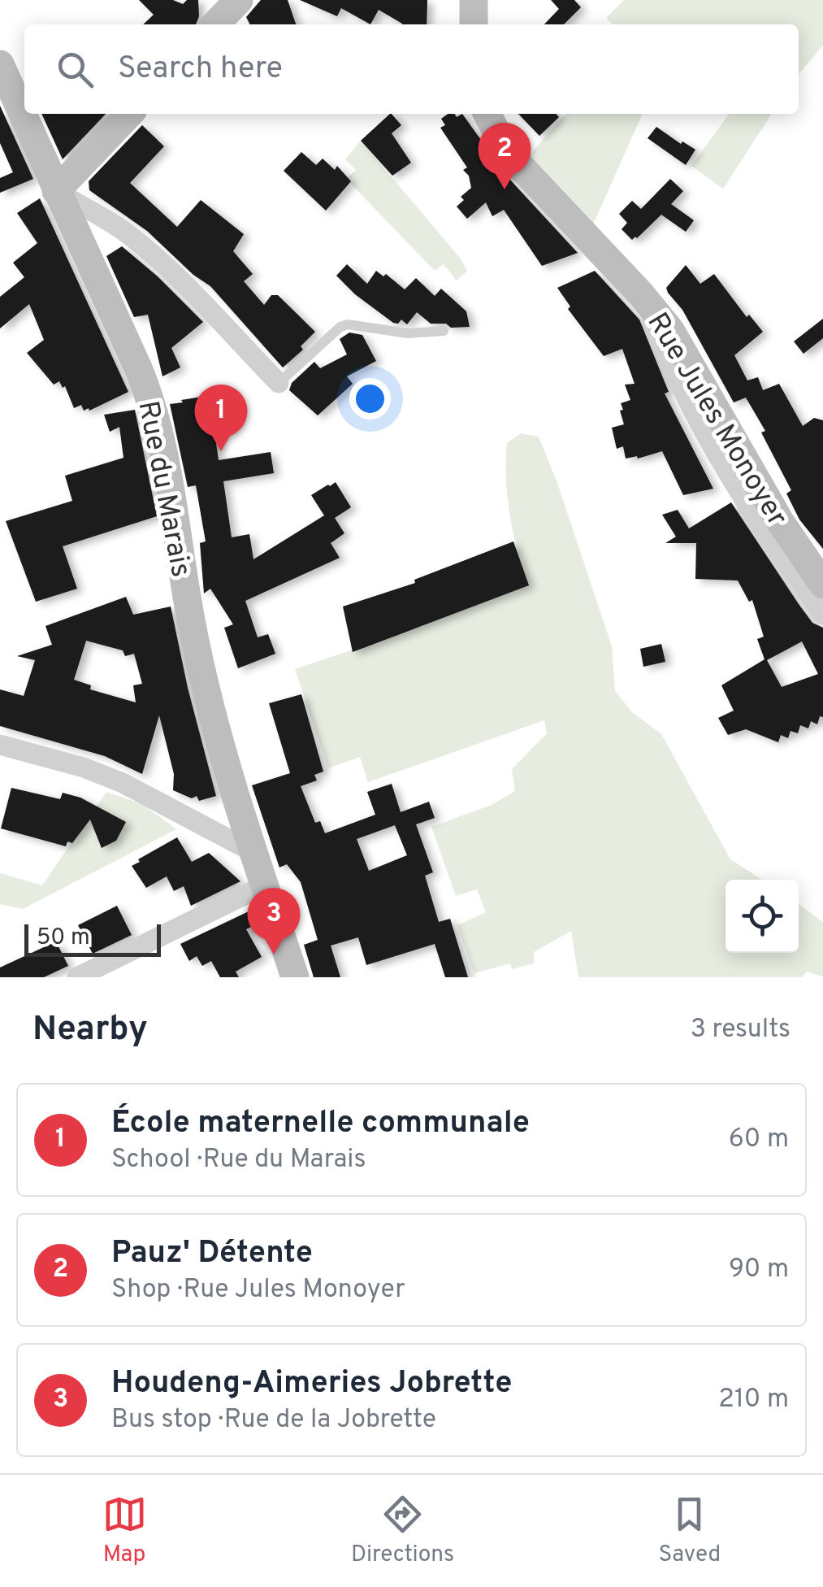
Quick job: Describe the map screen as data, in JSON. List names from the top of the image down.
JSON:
{
  "streets": {
    "street": ["Rue Jules Monoyer", "Rue du Marais"]
  },
  "scale_bar": "50 m",
  "page": {
    "search": "Search here",
    "pins": ["2", "1", "3"],
    "scale": "50 m",
    "heading": ["Nearby", "3 results"],
    "list": [
      {
        "mark": "1",
        "name": "École maternelle communale",
        "note": "School · Rue du Marais",
        "value": "60 m"
      },
      {
        "mark": "2",
        "name": "Pauz' Détente",
        "note": "Shop · Rue Jules Monoyer",
        "value": "90 m"
      },
      {
        "mark": "3",
        "name": "Houdeng-Aimeries Jobrette",
        "note": "Bus stop · Rue de la Jobrette",
        "value": "210 m"
      }
    ],
    "nav": ["Map", "Directions", "Saved"]
  }
}
